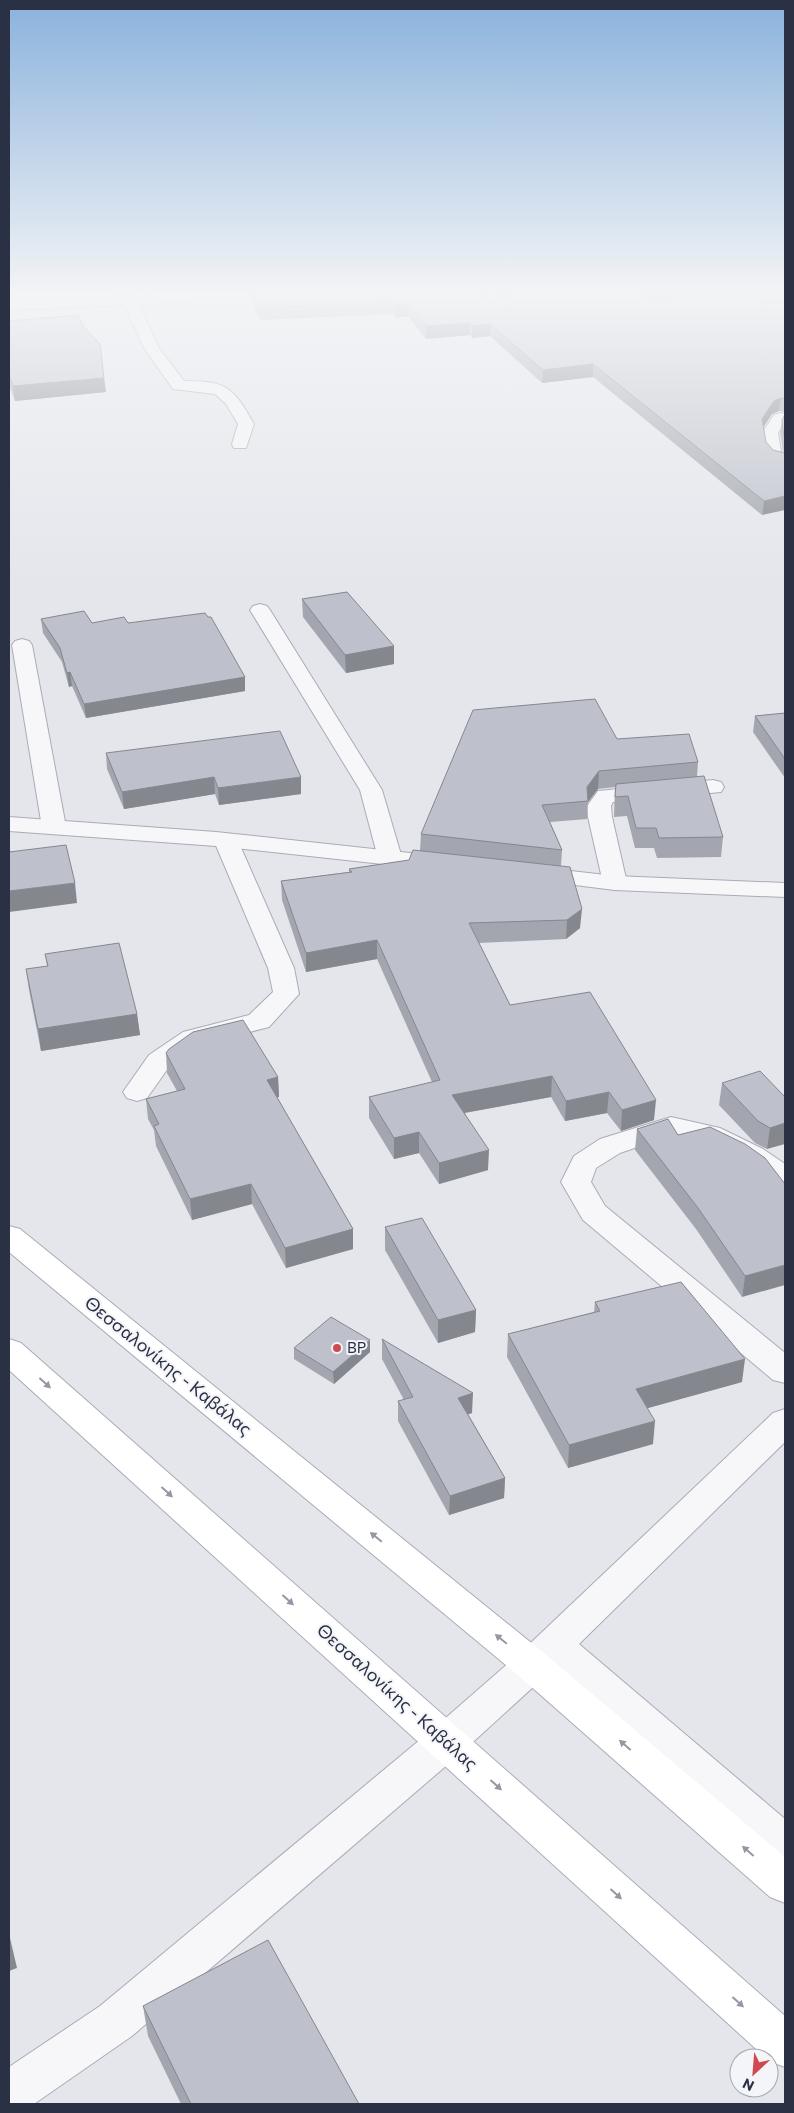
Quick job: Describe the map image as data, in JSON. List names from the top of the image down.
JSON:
{
  "streets": {
    "main road": ["Θεσσαλονίκης - Καβάλας"]
  },
  "places": ["BP"],
  "north": "bottom left"
}
